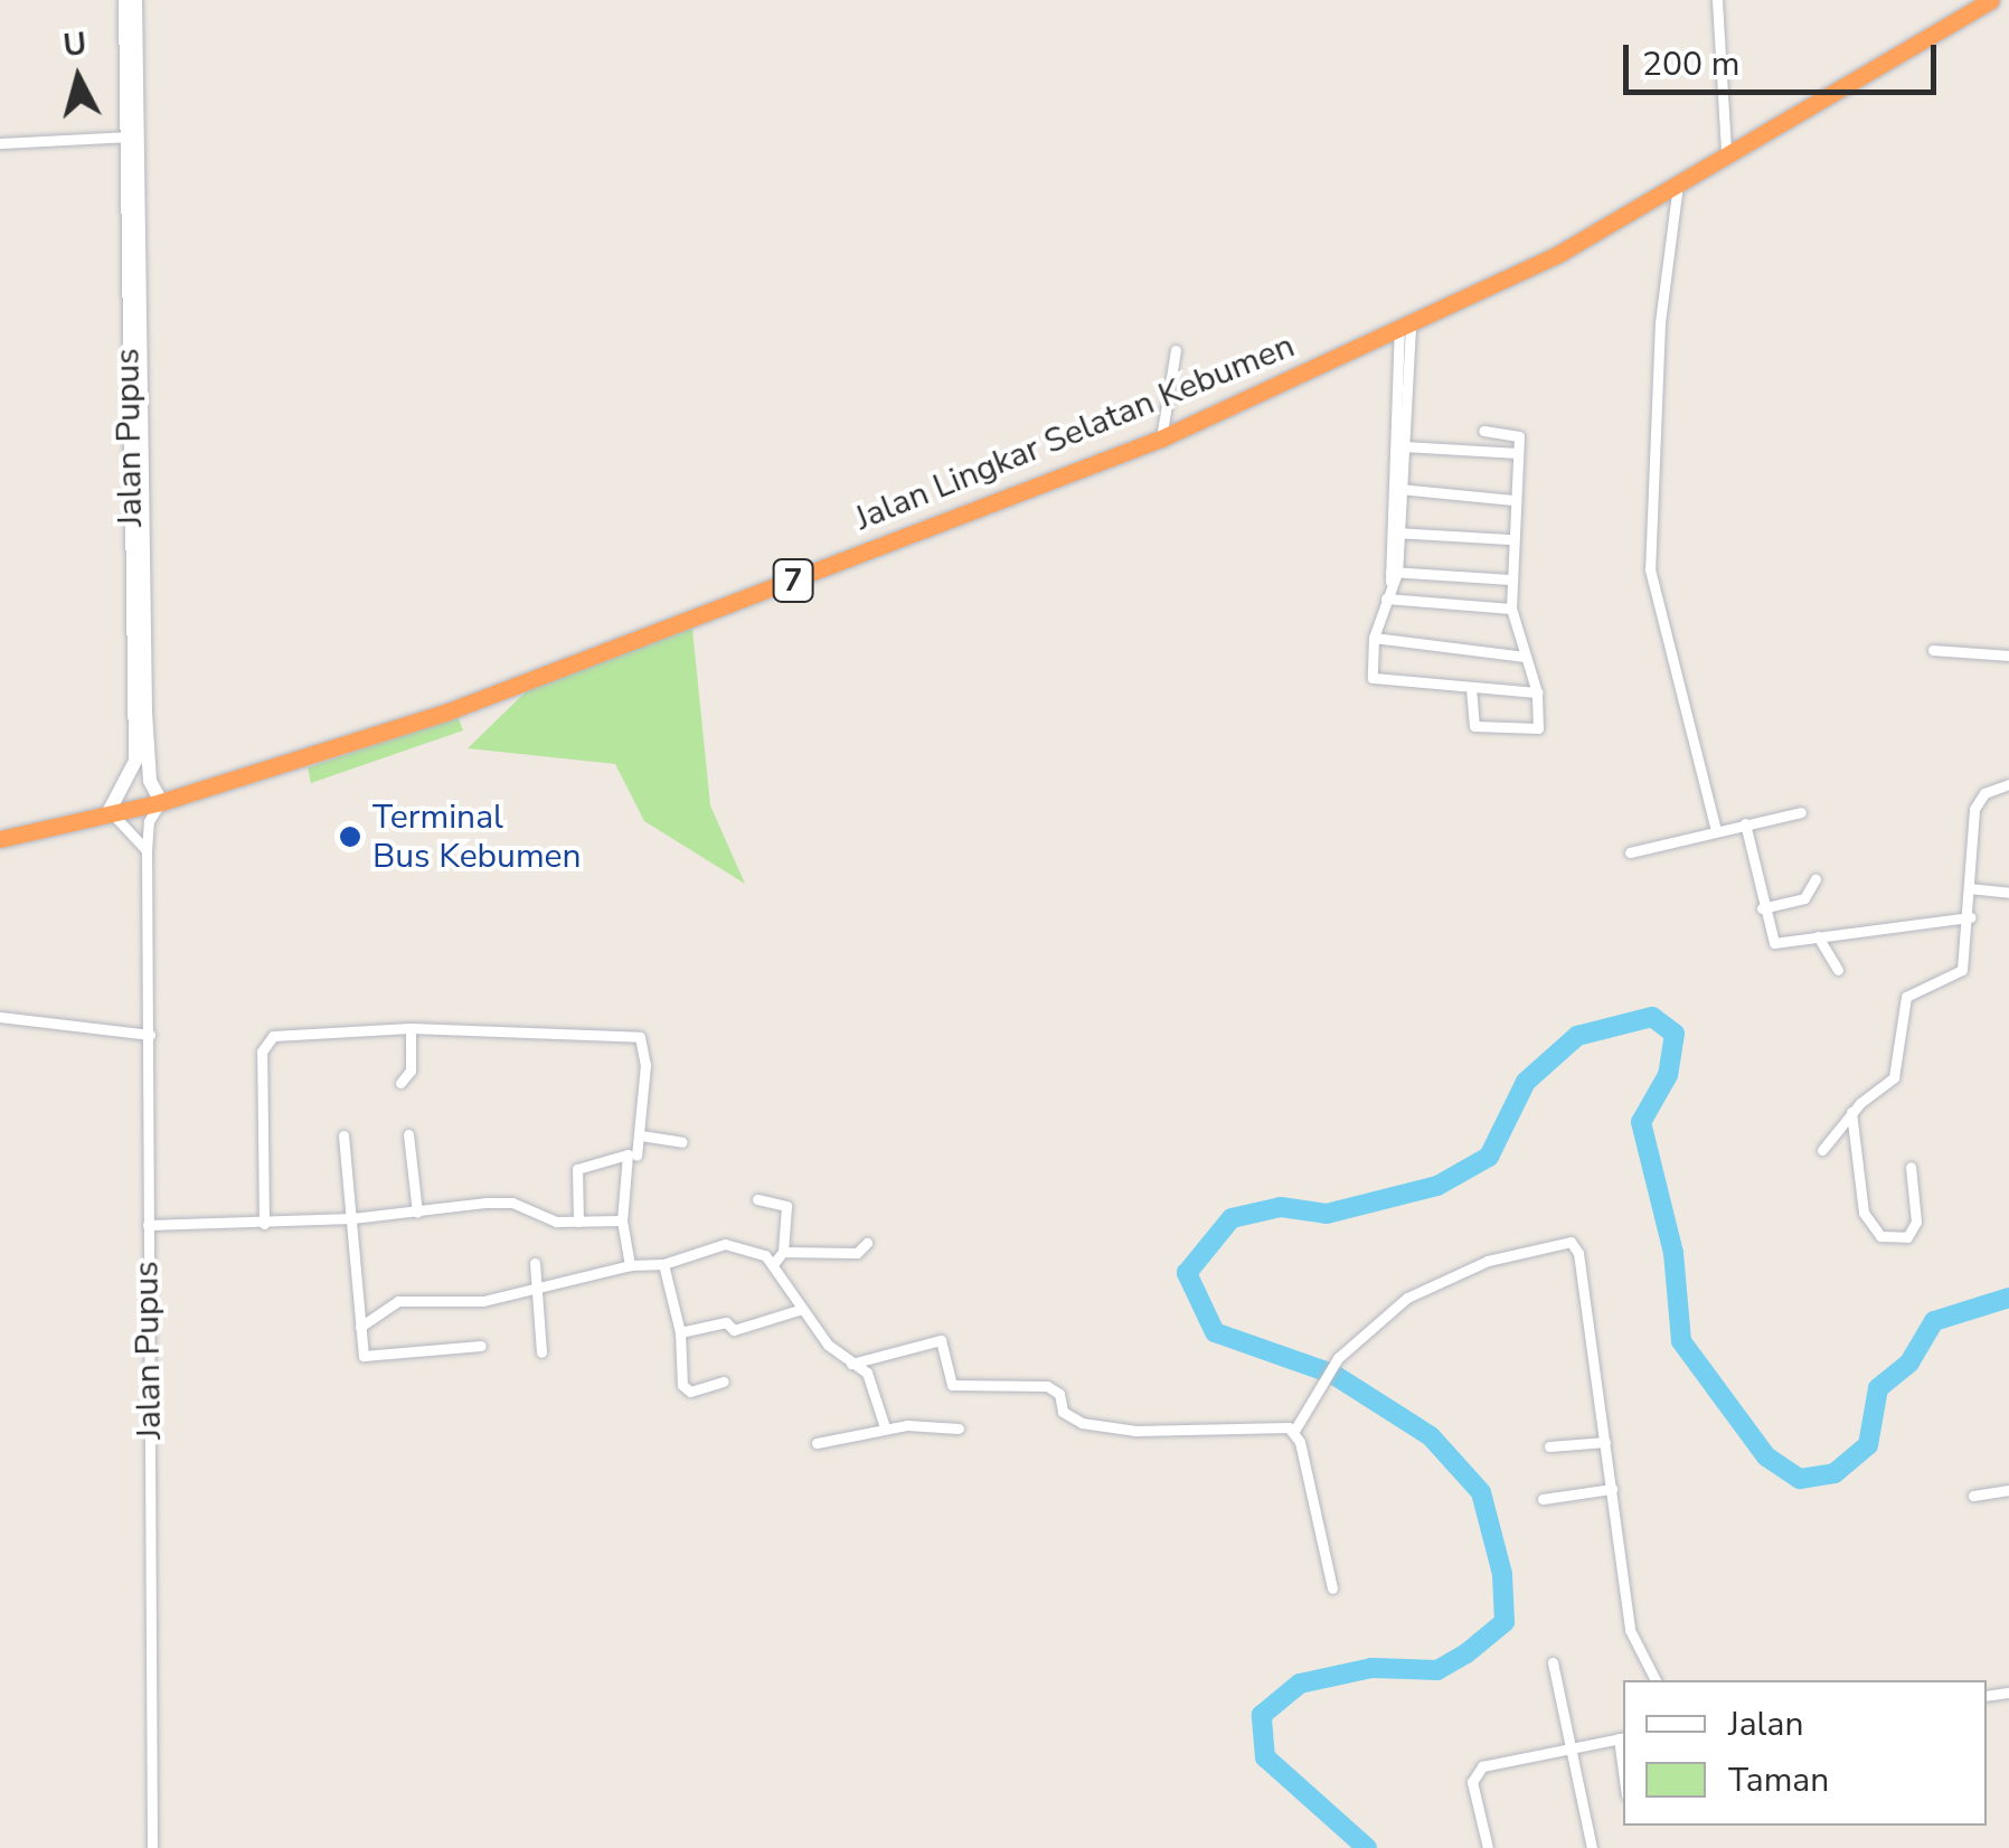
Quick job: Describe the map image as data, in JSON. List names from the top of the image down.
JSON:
{
  "streets": {
    "highway": ["Jalan Lingkar Selatan Kebumen", "7"],
    "street": ["Jalan Pupus"]
  },
  "crossings": [
    ["Jalan Lingkar Selatan Kebumen", "Jalan Pupus"]
  ],
  "places": ["Terminal Bus Kebumen"],
  "legend": ["Jalan", "Taman"],
  "scale_bar": "200 m",
  "north": "top"
}
